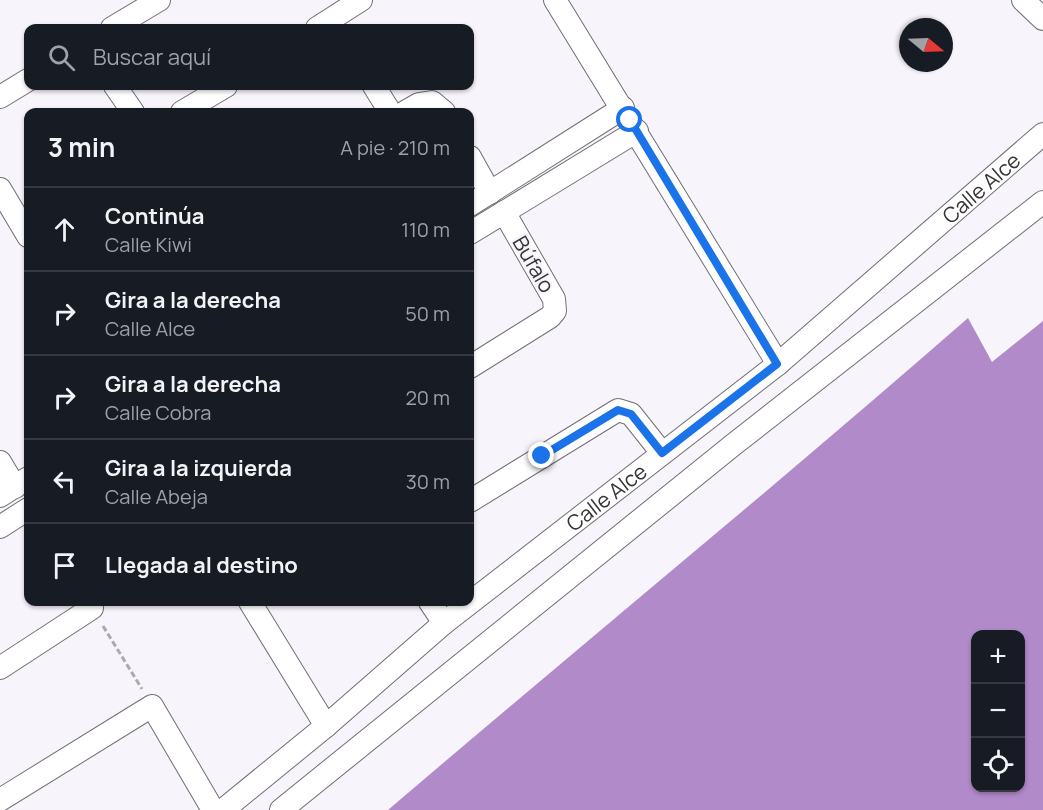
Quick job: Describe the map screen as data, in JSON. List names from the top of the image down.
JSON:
{
  "streets": {
    "street": ["Calle Alce", "Búfalo"]
  },
  "north": "right",
  "page": {
    "search": "Buscar aquí",
    "heading": ["3 min", "A pie · 210 m"],
    "list": [
      ["Continúa", "Calle Kiwi", "110 m"],
      ["Gira a la derecha", "Calle Alce", "50 m"],
      ["Gira a la derecha", "Calle Cobra", "20 m"],
      ["Gira a la izquierda", "Calle Abeja", "30 m"],
      "Llegada al destino"
    ],
    "map_buttons": ["+", "−"]
  }
}
